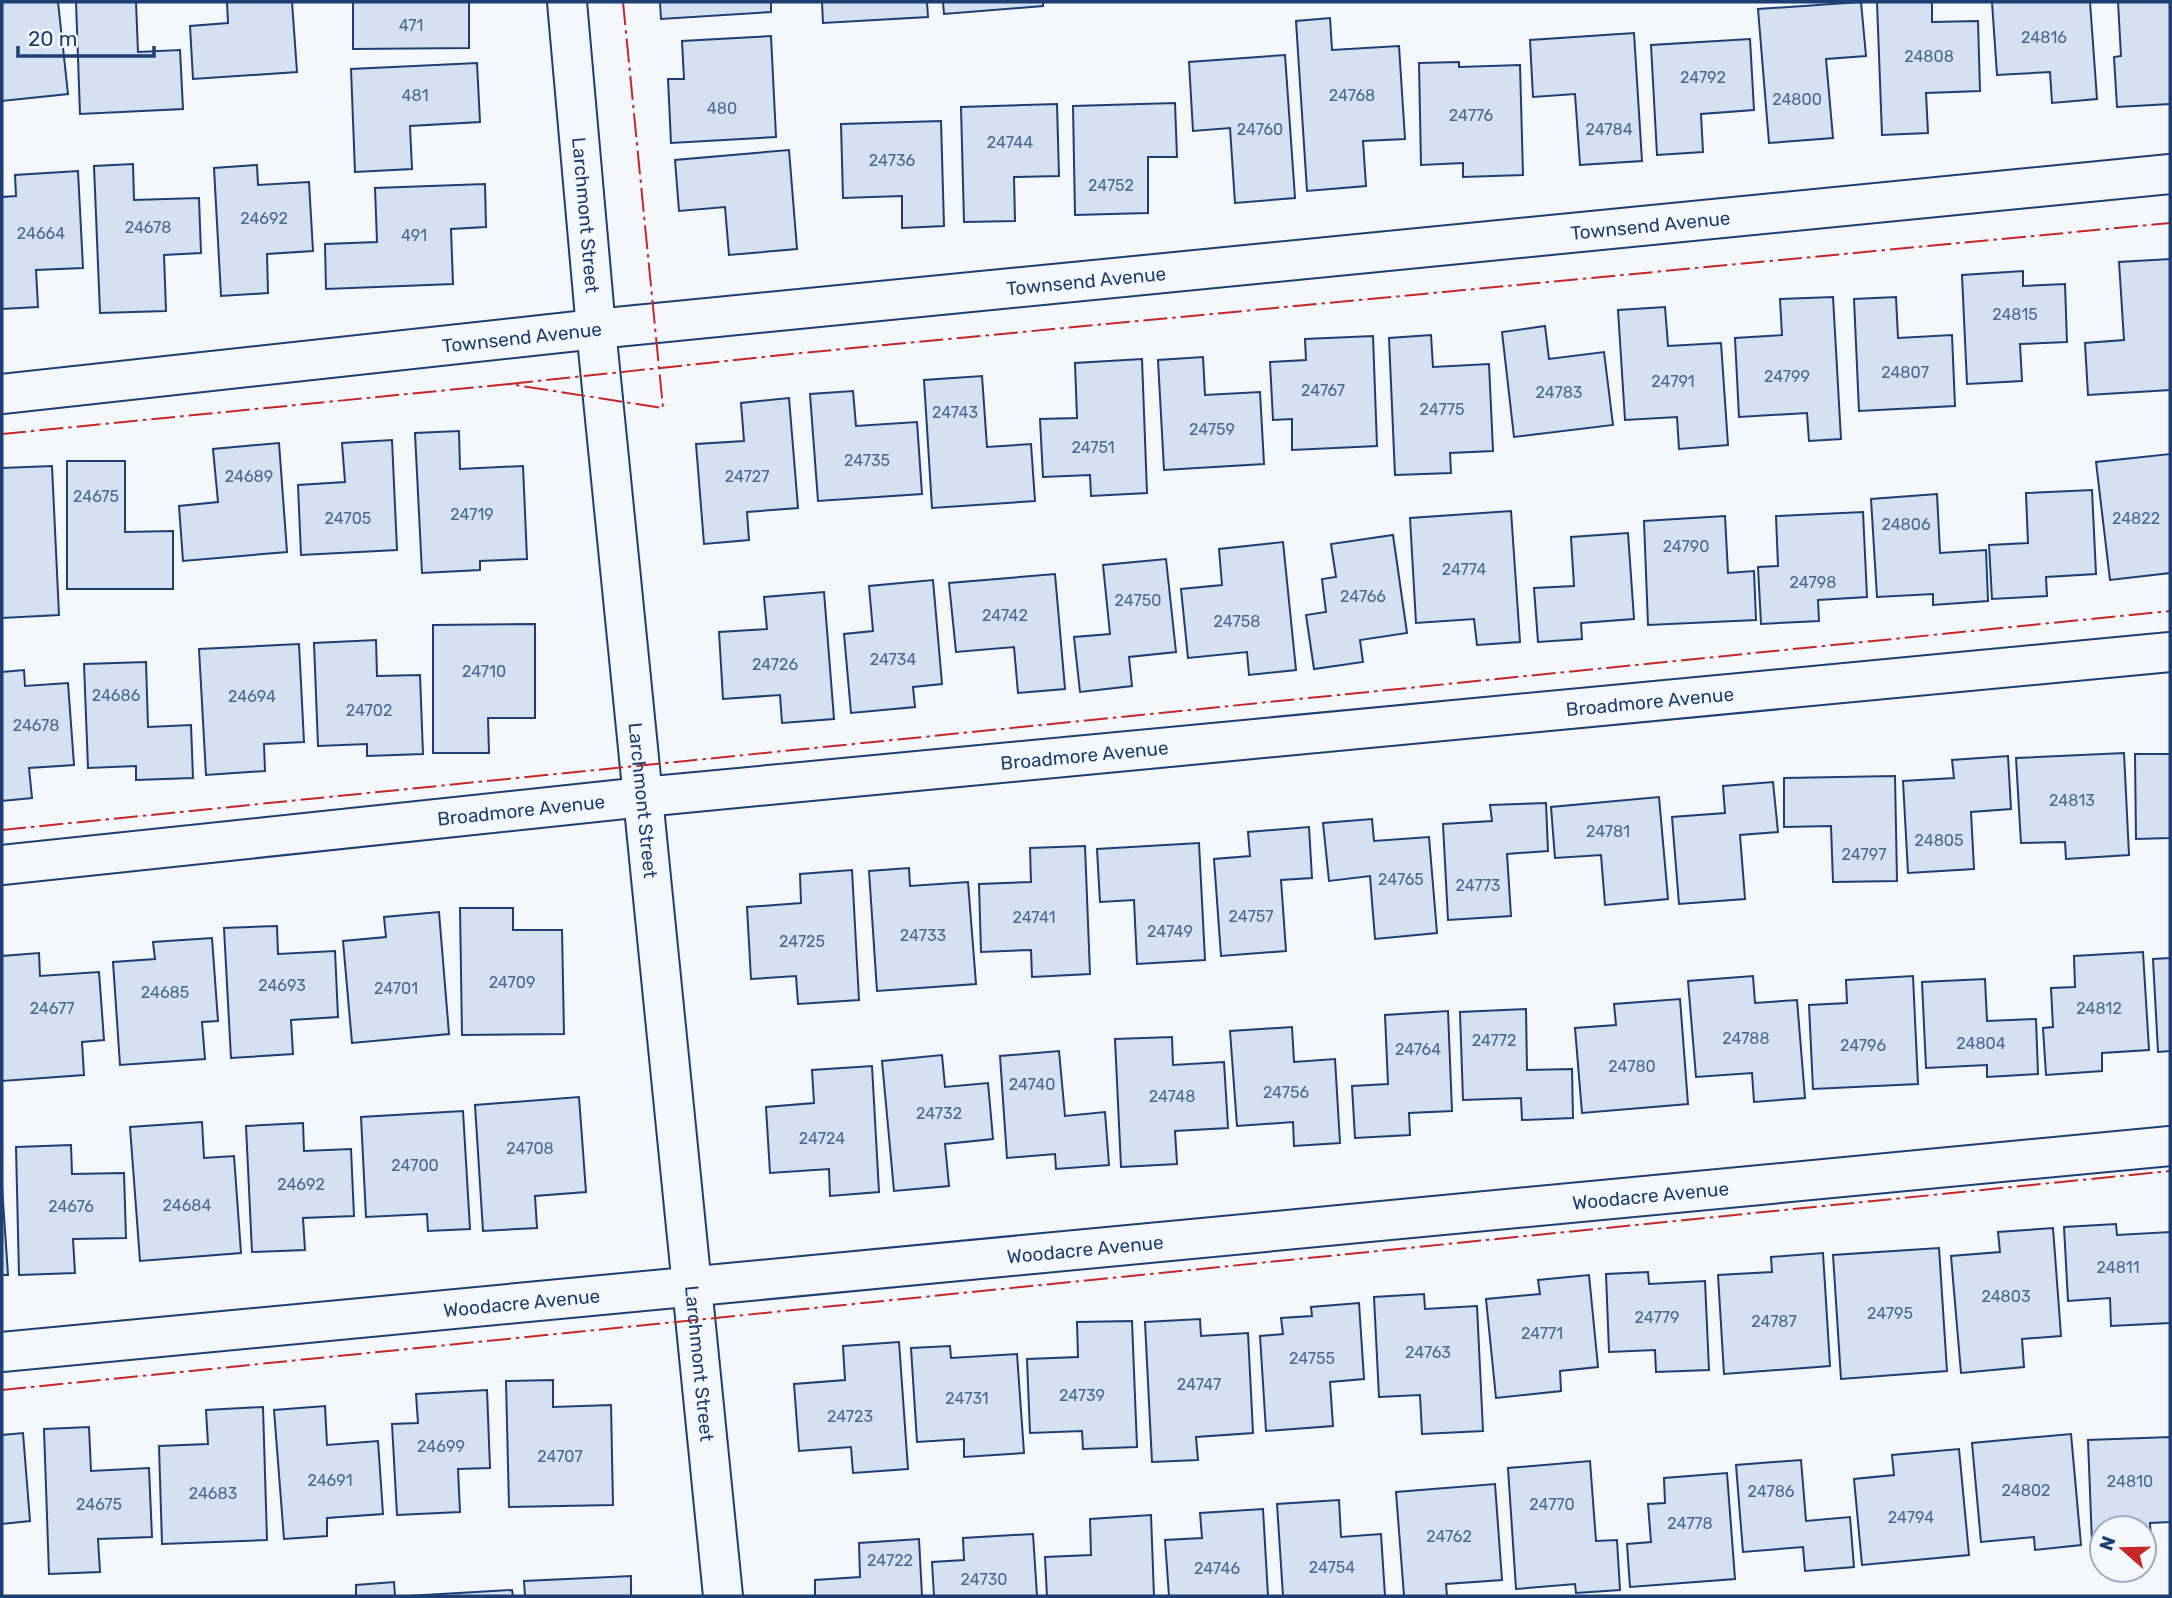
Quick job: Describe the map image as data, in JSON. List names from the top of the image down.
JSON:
{
  "streets": {
    "street": [
      "Larchmont Street",
      "Townsend Avenue",
      "Broadmore Avenue",
      "Woodacre Avenue"
    ]
  },
  "crossings": [
    ["Larchmont Street", "Townsend Avenue"],
    ["Larchmont Street", "Broadmore Avenue"],
    ["Larchmont Street", "Woodacre Avenue"]
  ],
  "house_numbers": [
    "471",
    "24816",
    "24808",
    "24792",
    "481",
    "24768",
    "24800",
    "480",
    "24776",
    "24760",
    "24784",
    "24744",
    "24736",
    "24752",
    "24692",
    "24678",
    "24664",
    "491",
    "24815",
    "24807",
    "24799",
    "24791",
    "24767",
    "24783",
    "24775",
    "24743",
    "24759",
    "24751",
    "24735",
    "24689",
    "24727",
    "24675",
    "24719",
    "24705",
    "24822",
    "24806",
    "24790",
    "24774",
    "24798",
    "24766",
    "24750",
    "24742",
    "24758",
    "24734",
    "24726",
    "24710",
    "24686",
    "24694",
    "24702",
    "24678",
    "24813",
    "24781",
    "24805",
    "24797",
    "24765",
    "24773",
    "24757",
    "24741",
    "24749",
    "24733",
    "24725",
    "24709",
    "24693",
    "24701",
    "24685",
    "24677",
    "24812",
    "24788",
    "24772",
    "24804",
    "24796",
    "24764",
    "24780",
    "24740",
    "24756",
    "24748",
    "24732",
    "24724",
    "24708",
    "24700",
    "24692",
    "24684",
    "24676",
    "24811",
    "24803",
    "24795",
    "24779",
    "24787",
    "24771",
    "24763",
    "24755",
    "24747",
    "24739",
    "24731",
    "24723",
    "24699",
    "24707",
    "24691",
    "24810",
    "24802",
    "24786",
    "24683",
    "24675",
    "24770",
    "24794",
    "24778",
    "24762",
    "24722",
    "24754",
    "24746",
    "24730"
  ],
  "scale_bar": "20 m",
  "north": "left"
}
